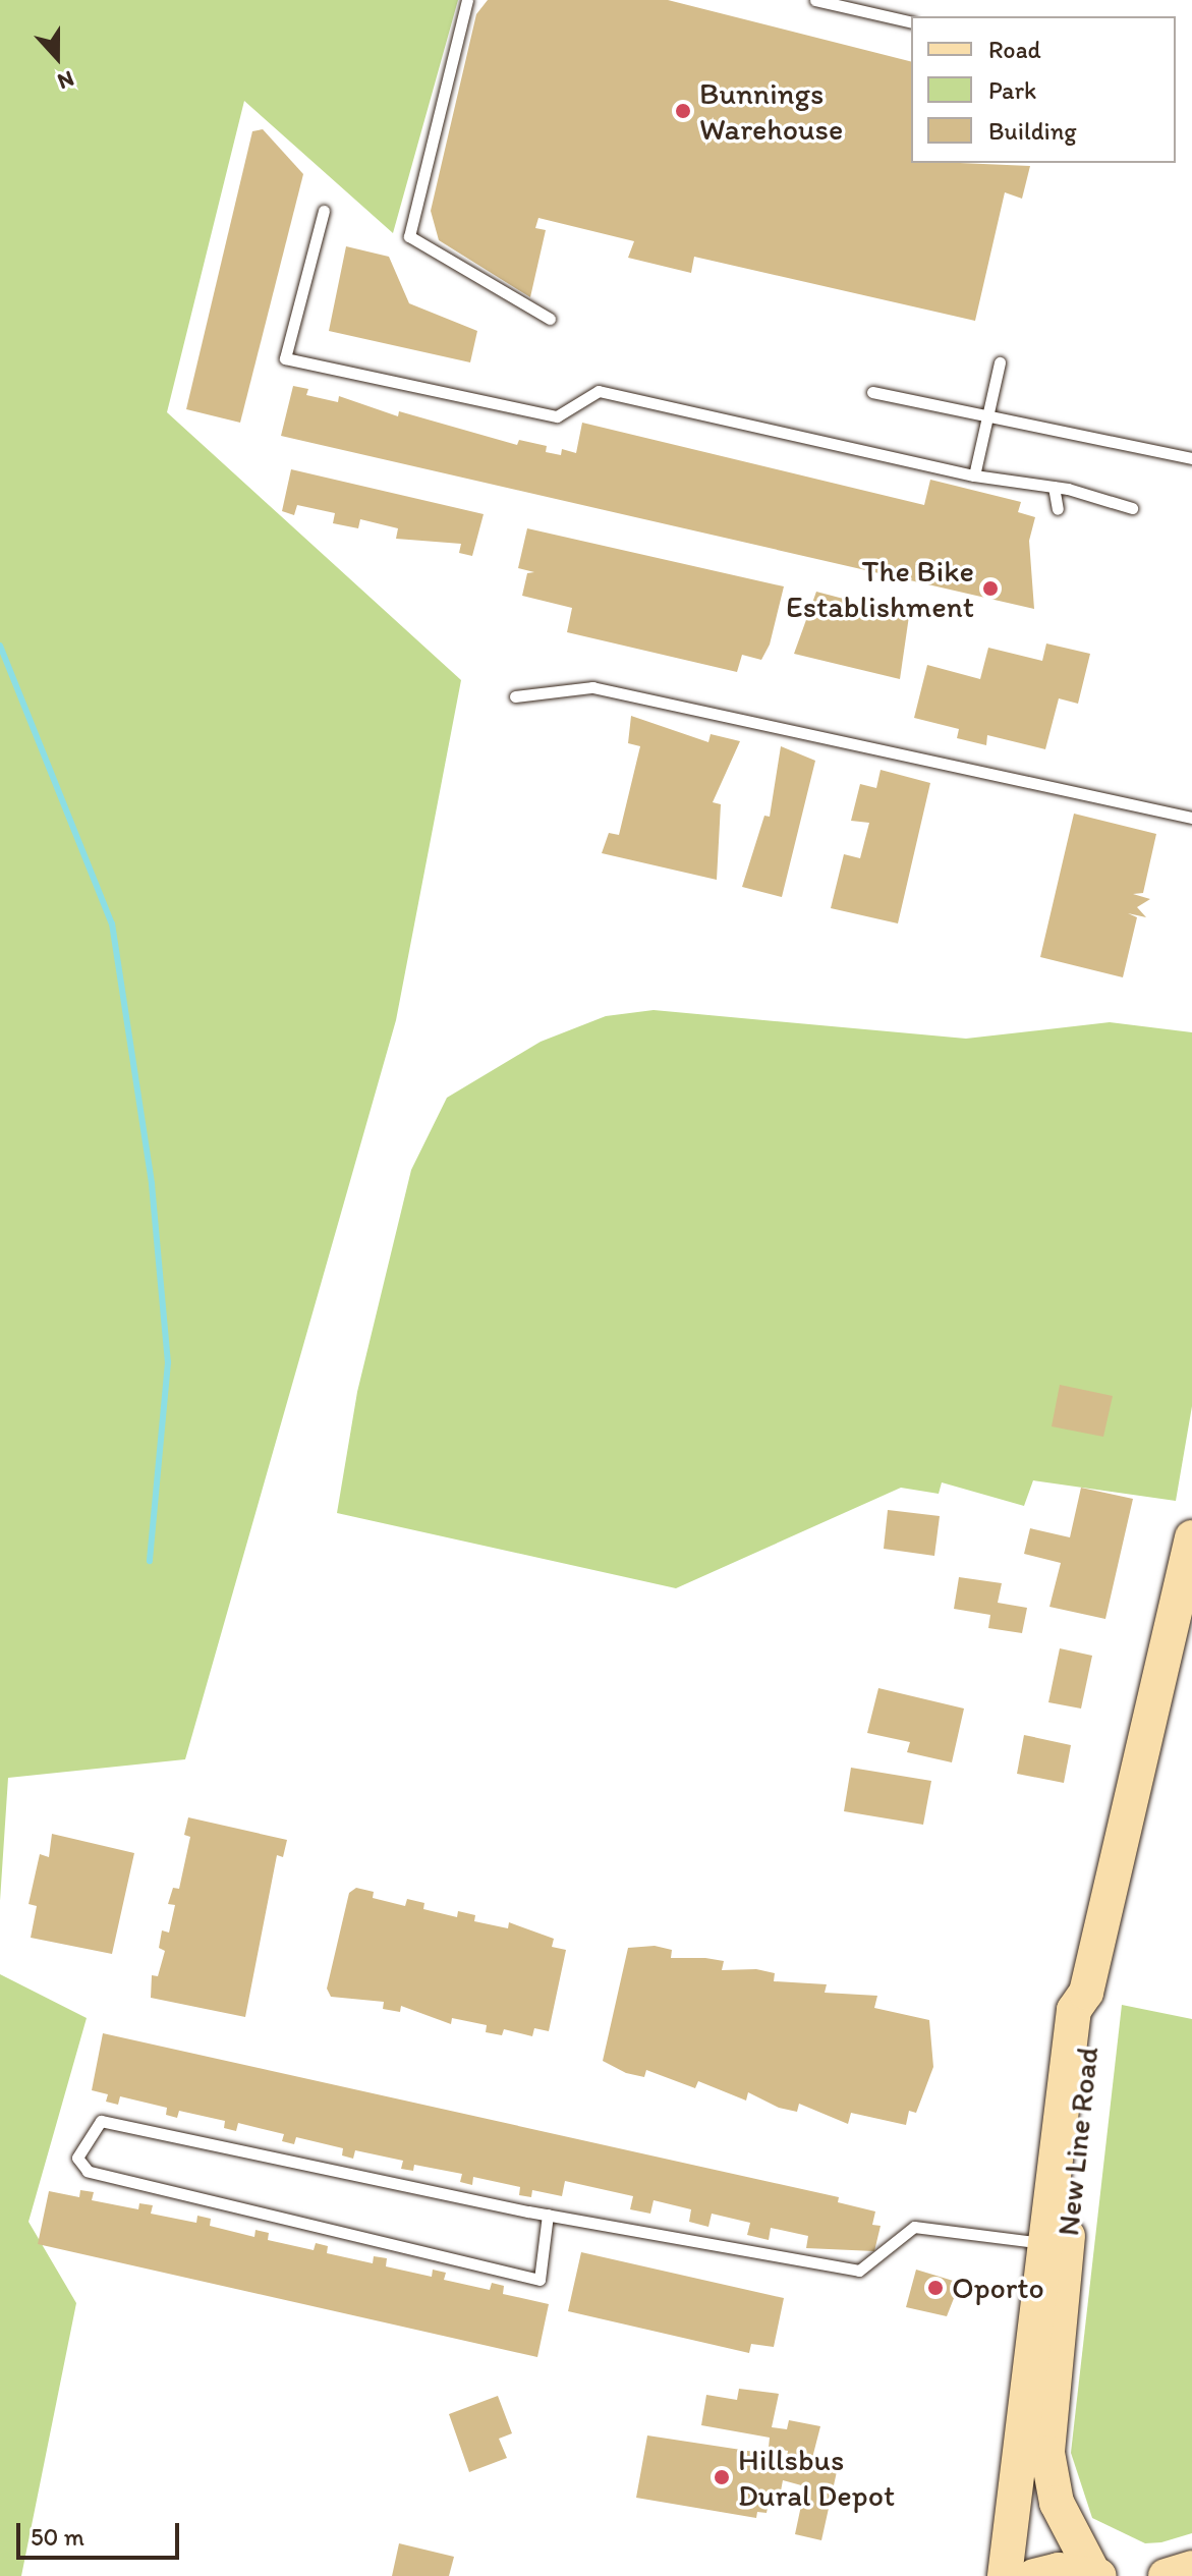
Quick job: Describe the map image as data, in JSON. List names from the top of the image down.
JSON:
{
  "streets": {
    "main road": ["New Line Road"]
  },
  "places": [
    "Bunnings Warehouse",
    "The Bike Establishment",
    "Oporto",
    "Hillsbus Dural Depot"
  ],
  "legend": ["Road", "Park", "Building"],
  "scale_bar": "50 m",
  "north": "bottom"
}
